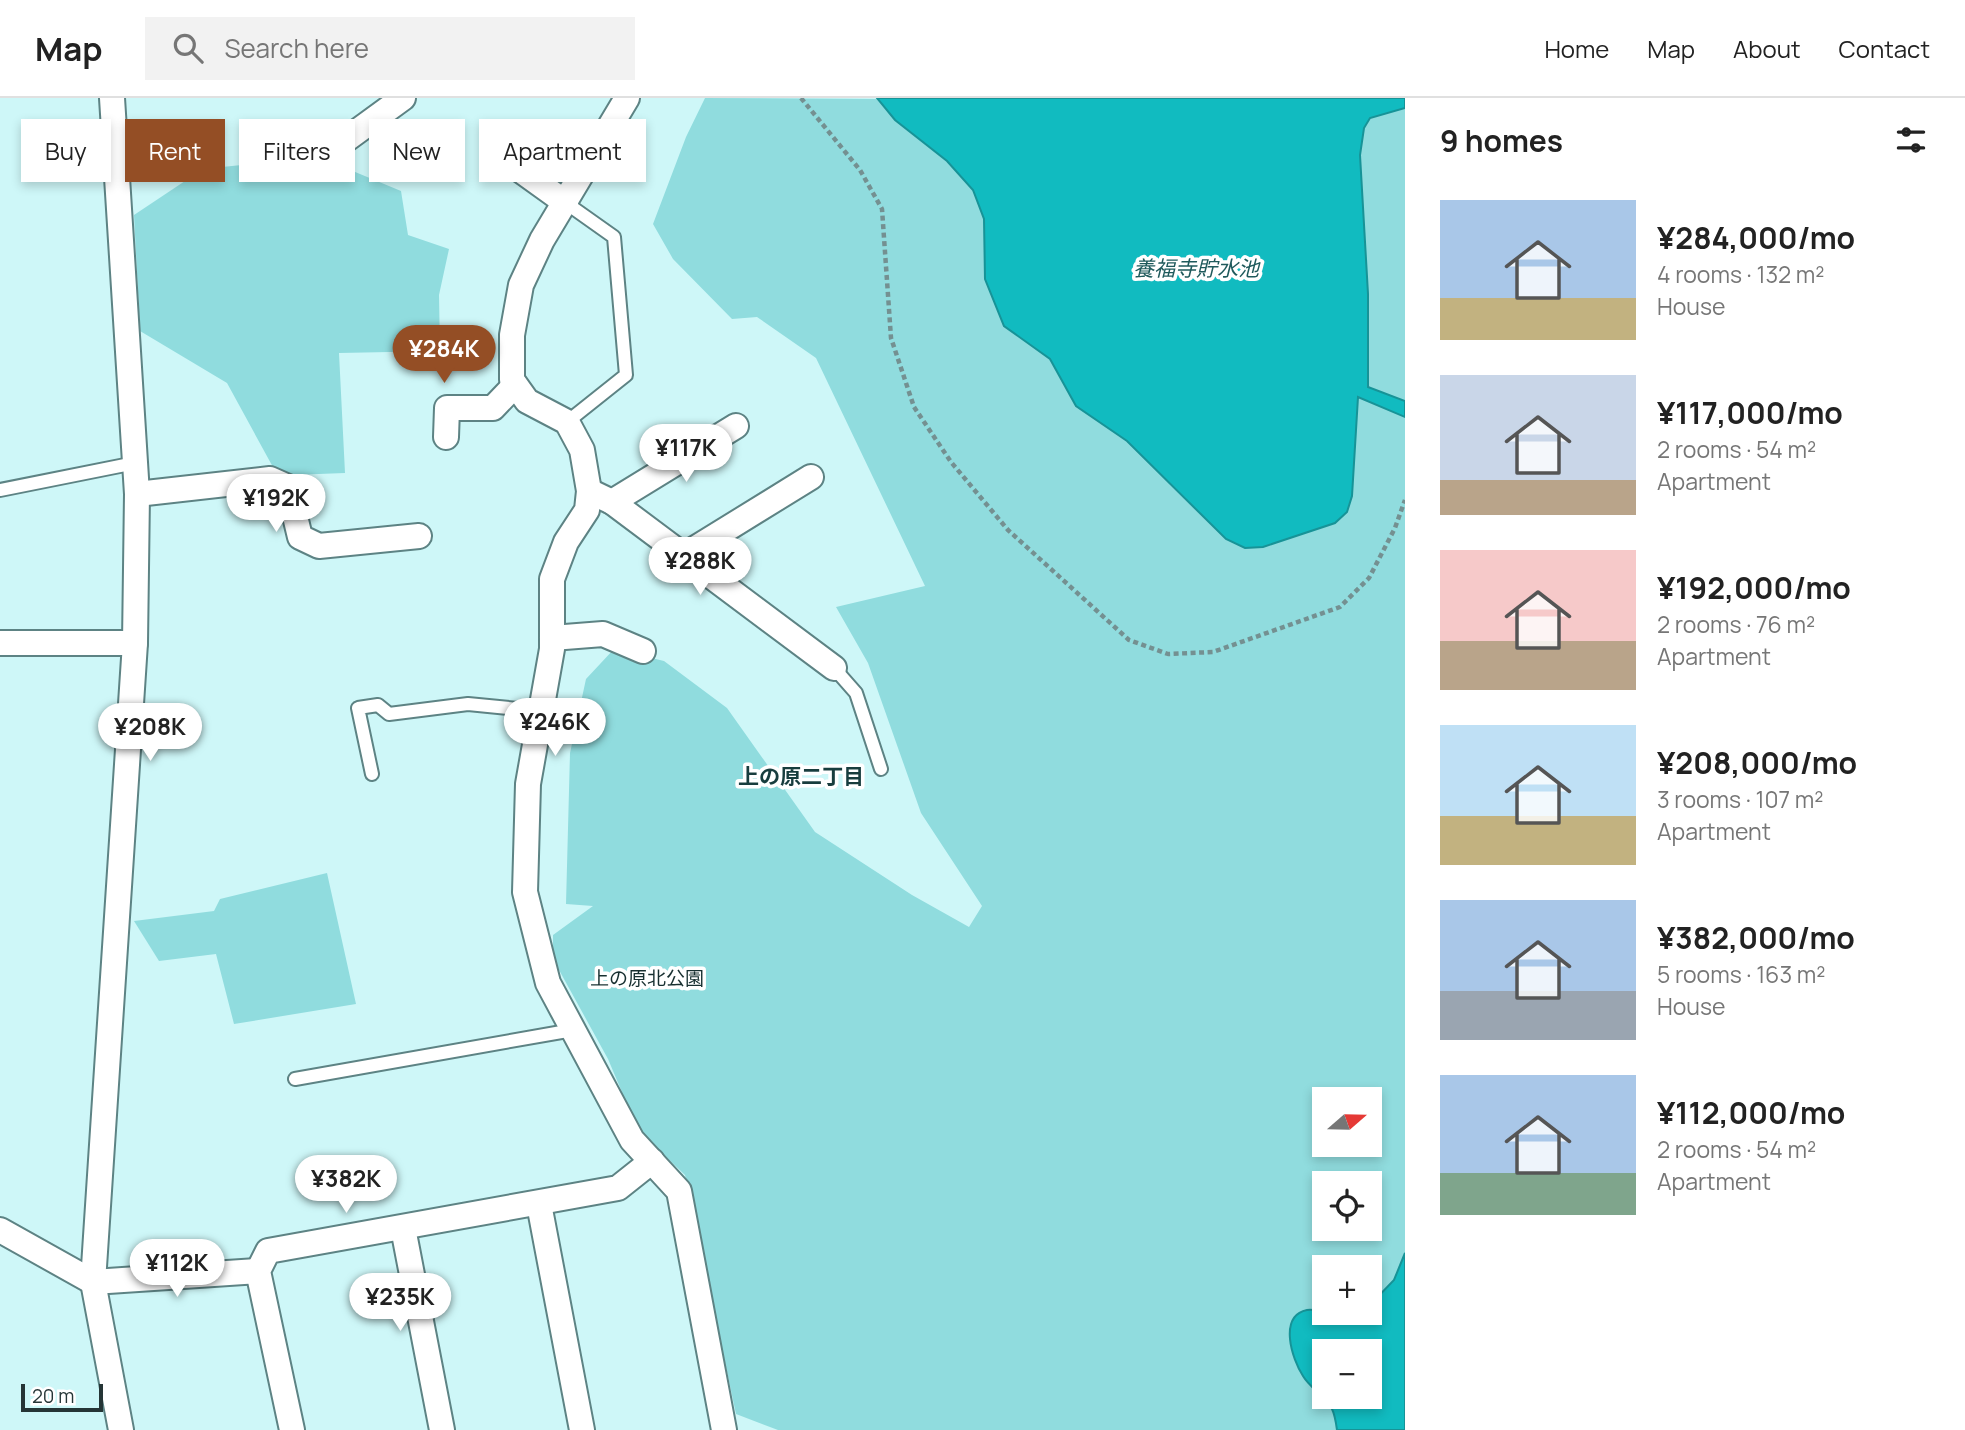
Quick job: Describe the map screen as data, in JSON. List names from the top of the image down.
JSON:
{
  "districts": ["上の原二丁目"],
  "water": ["養福寺貯水池"],
  "parks": ["上の原北公園"],
  "scale_bar": "20 m",
  "north": "right",
  "page": {
    "header": "Map",
    "search": "Search here",
    "nav": [
      "Home",
      "Map",
      "About",
      "Contact"
    ],
    "heading": "9 homes",
    "chip": [
      "Buy",
      "Rent",
      "Filters",
      "New",
      "Apartment"
    ],
    "list": [
      {
        "name": "¥284,000/mo",
        "note": "4 rooms · 132 m² · House"
      },
      {
        "name": "¥117,000/mo",
        "note": "2 rooms · 54 m² · Apartment"
      },
      {
        "name": "¥192,000/mo",
        "note": "2 rooms · 76 m² · Apartment"
      },
      {
        "name": "¥208,000/mo",
        "note": "3 rooms · 107 m² · Apartment"
      },
      {
        "name": "¥382,000/mo",
        "note": "5 rooms · 163 m² · House"
      },
      {
        "name": "¥112,000/mo",
        "note": "2 rooms · 54 m² · Apartment"
      }
    ],
    "price": [
      "¥284K",
      "¥117K",
      "¥192K",
      "¥288K",
      "¥246K",
      "¥208K",
      "¥382K",
      "¥112K",
      "¥235K"
    ],
    "map_buttons": ["+", "−"],
    "scale": "20 m"
  }
}
